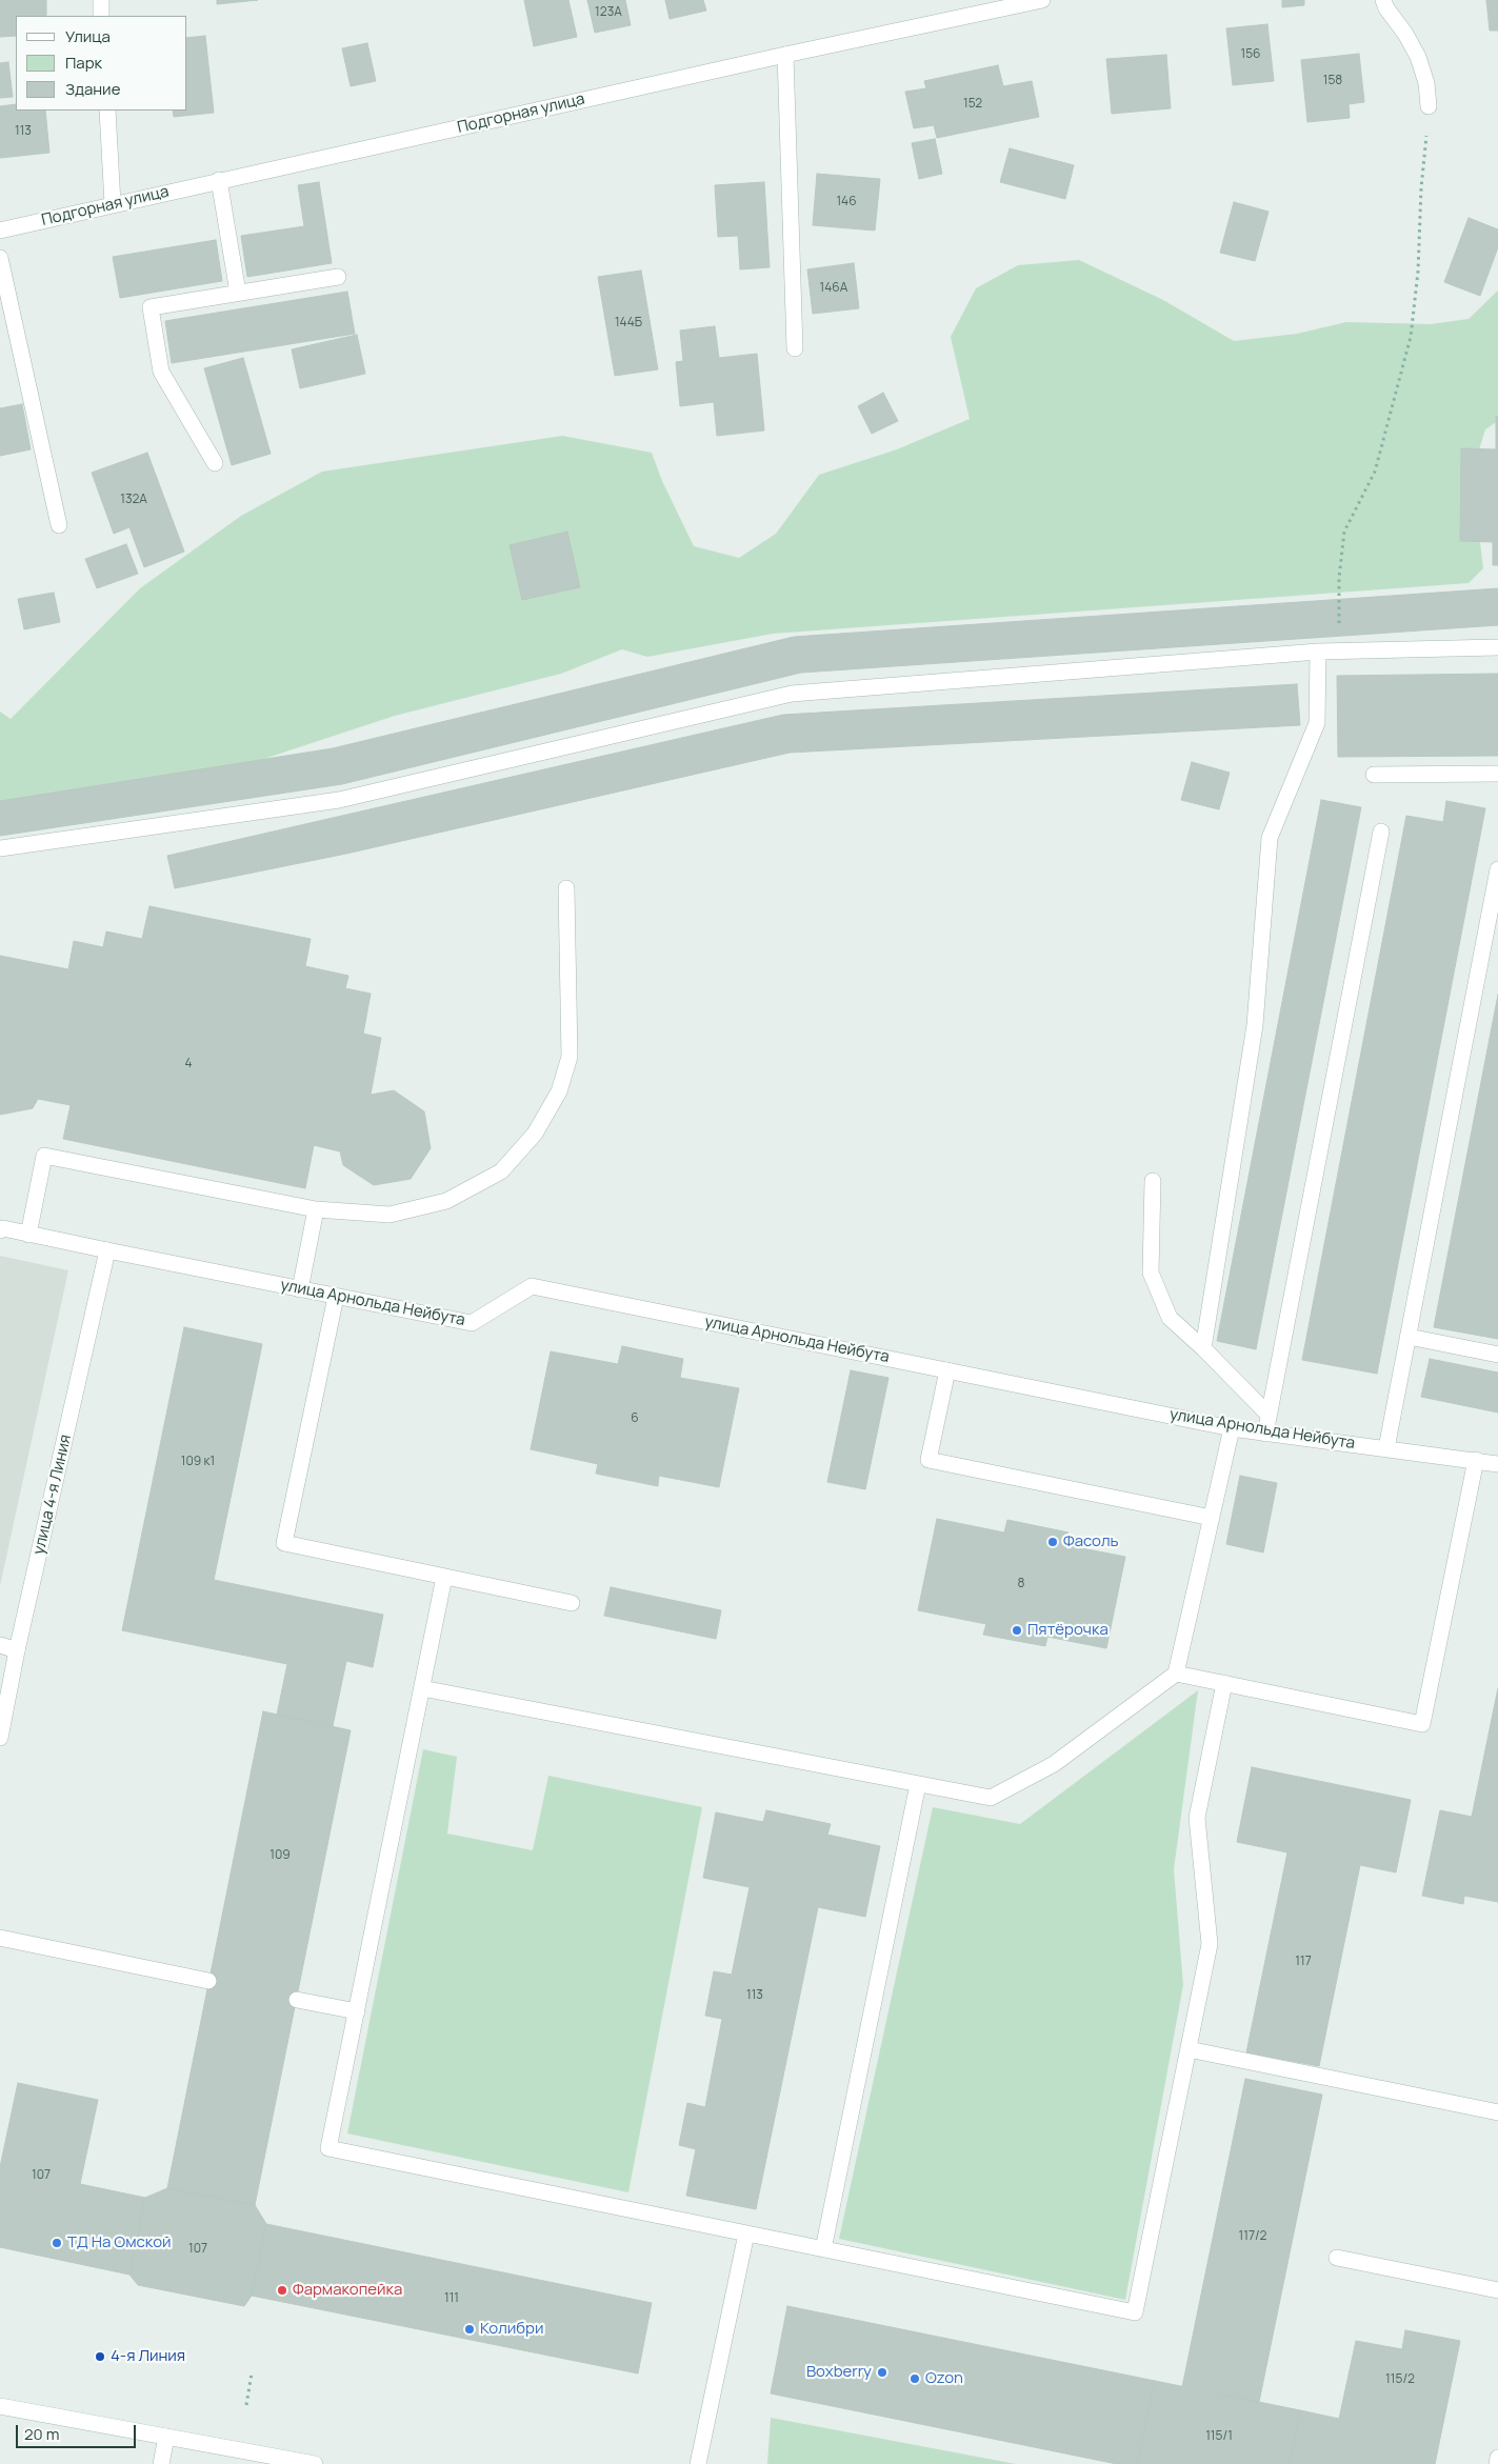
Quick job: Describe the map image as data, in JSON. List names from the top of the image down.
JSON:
{
  "streets": {
    "street": ["Подгорная улица", "улица Арнольда Нейбута", "улица 4-я Линия"]
  },
  "crossings": [
    ["улица Арнольда Нейбута", "улица 4-я Линия"]
  ],
  "places": [
    "Фасоль",
    "Пятёрочка",
    "ТД На Омской",
    "Фармакопейка",
    "Колибри",
    "4-я Линия",
    "Boxberry",
    "Ozon"
  ],
  "house_numbers": [
    "123А",
    "156",
    "158",
    "152",
    "113",
    "146",
    "146А",
    "144Б",
    "132А",
    "4",
    "6",
    "109 к1",
    "8",
    "109",
    "117",
    "113",
    "107",
    "117/2",
    "107",
    "111",
    "115/2",
    "115/1"
  ],
  "legend": ["Улица", "Парк", "Здание"],
  "scale_bar": "20 m"
}
